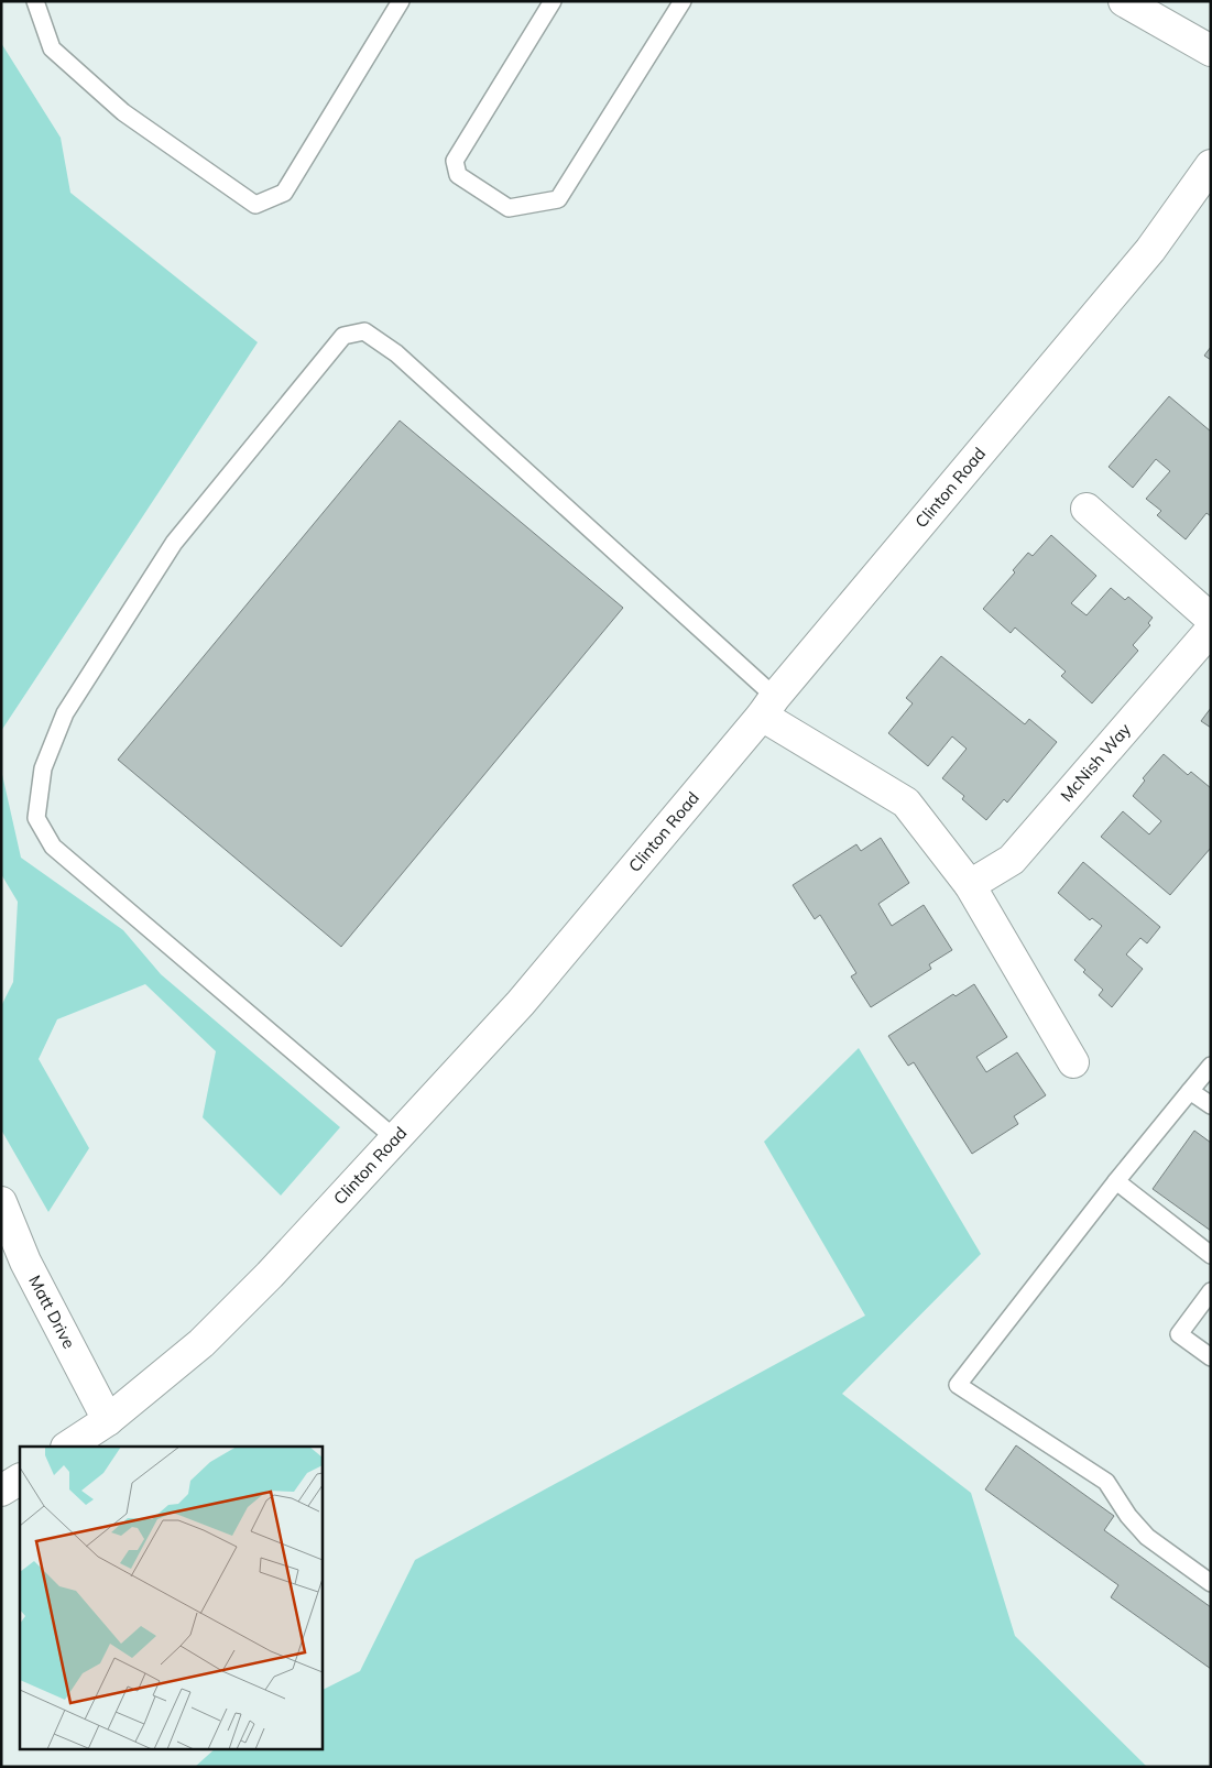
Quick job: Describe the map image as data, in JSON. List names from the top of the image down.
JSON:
{
  "streets": {
    "street": ["Clinton Road", "McNish Way", "Matt Drive"]
  },
  "crossings": [
    ["Clinton Road", "Matt Drive"]
  ]
}
